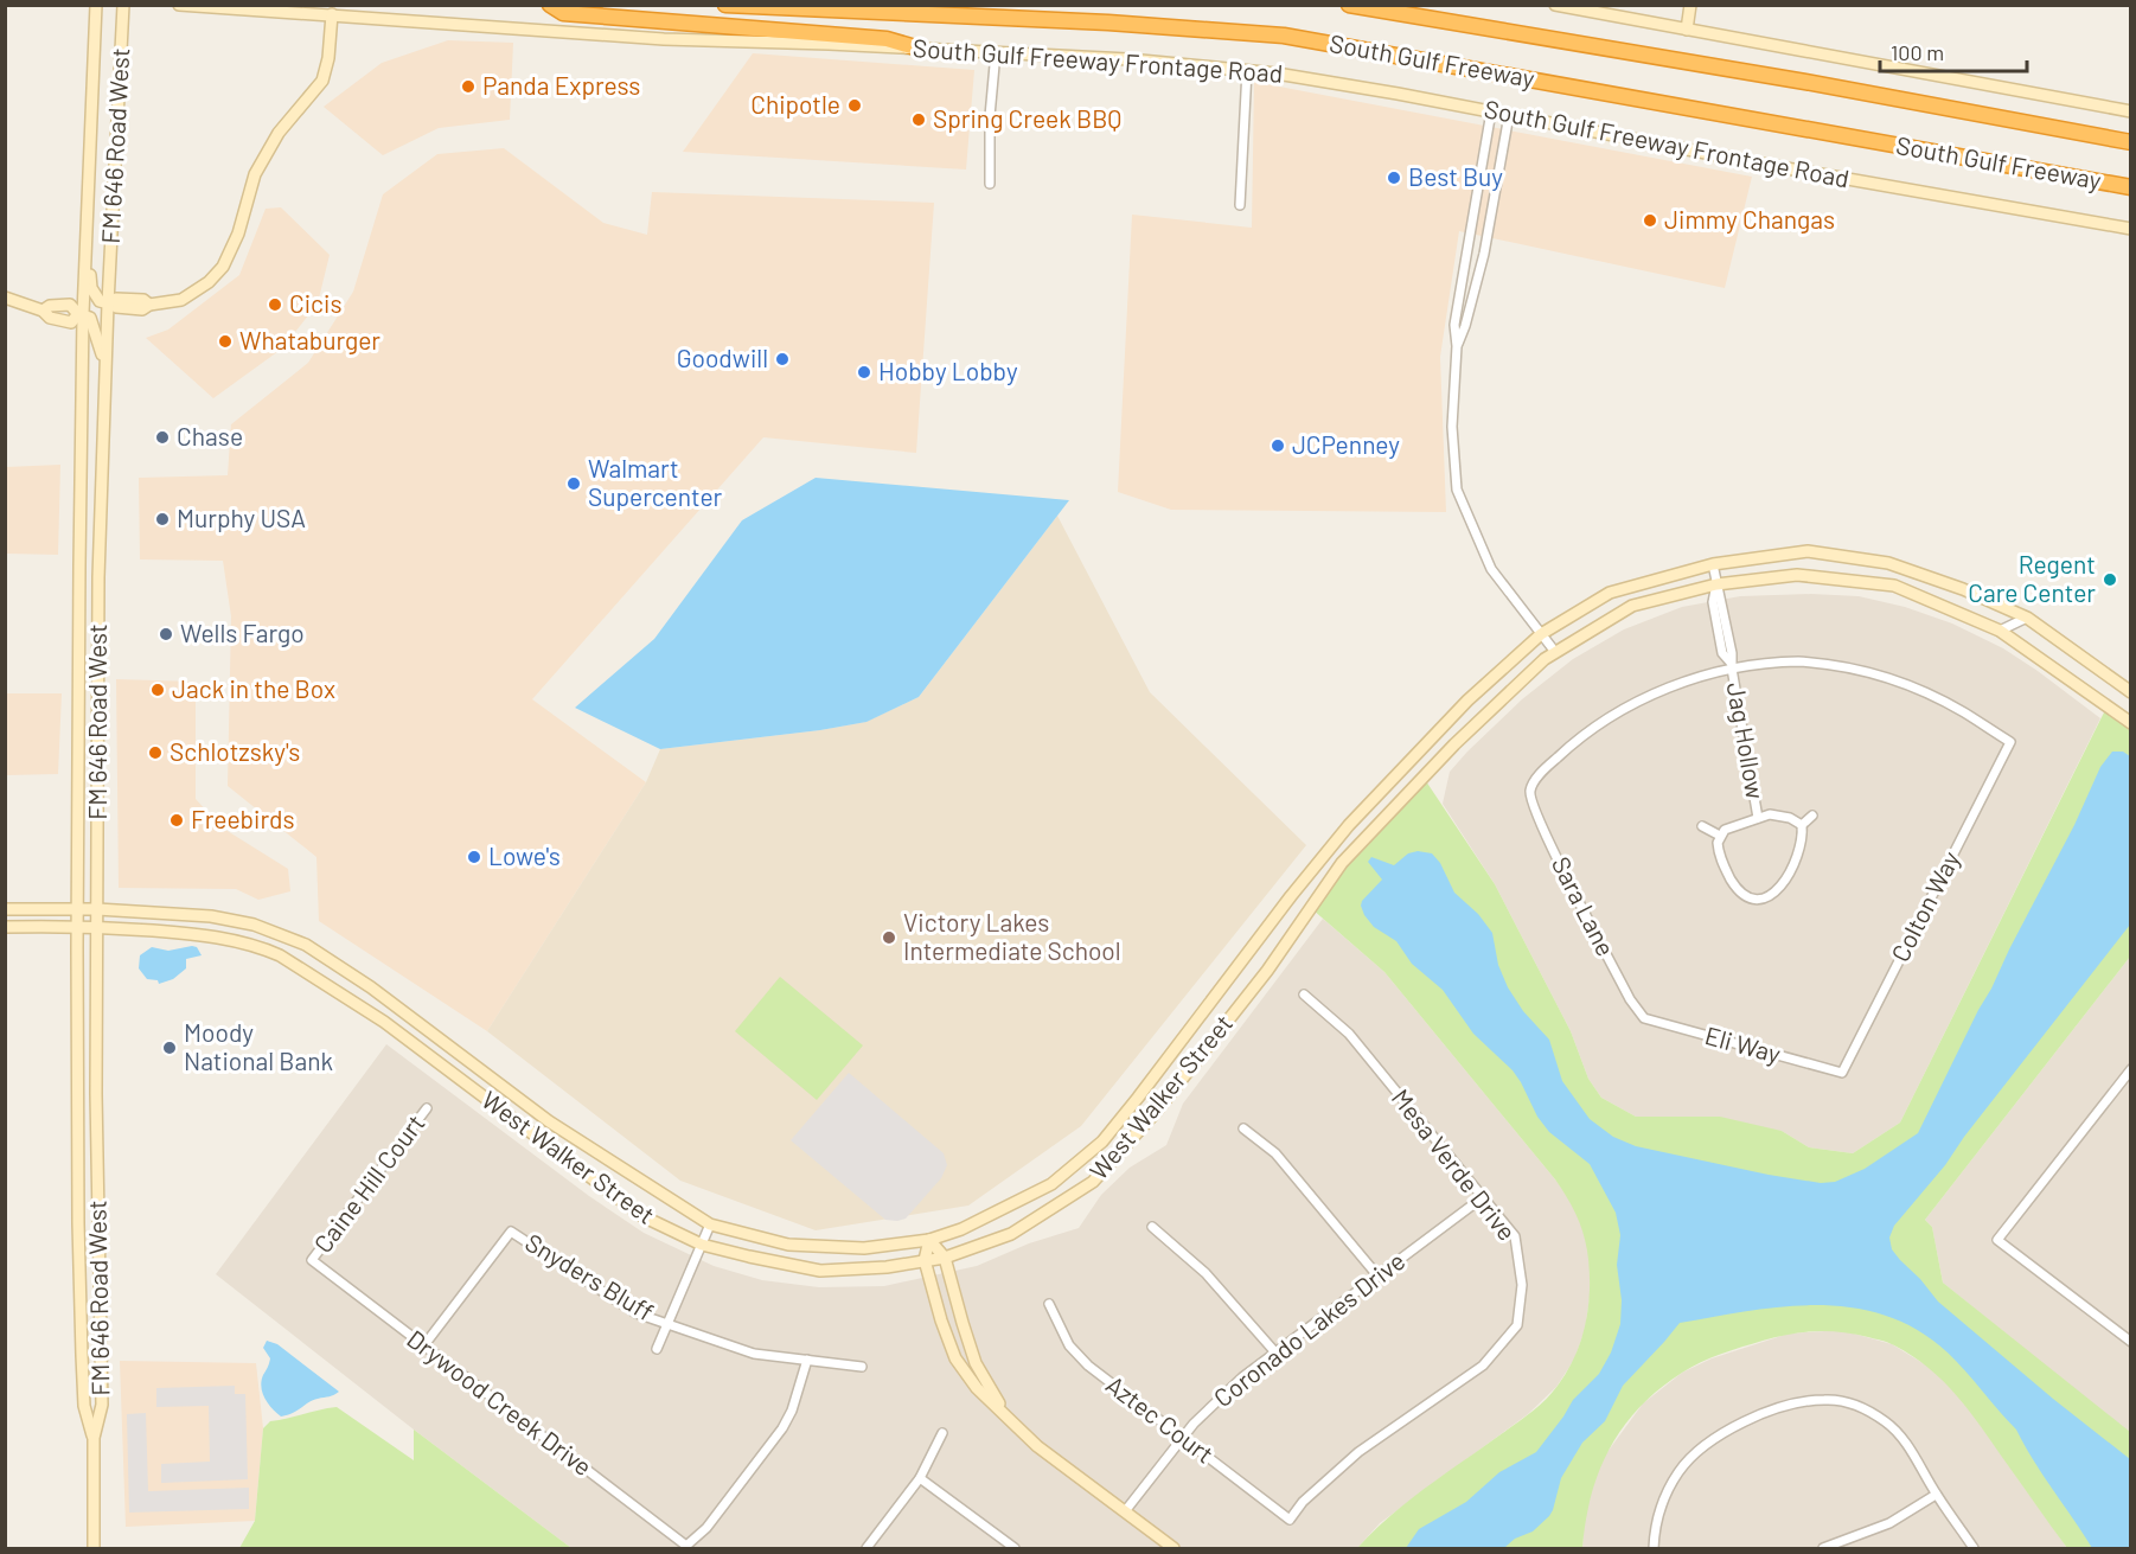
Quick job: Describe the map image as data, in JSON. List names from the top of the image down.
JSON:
{
  "streets": {
    "highway": ["South Gulf Freeway"],
    "main road": ["South Gulf Freeway Frontage Road", "FM 646 Road West", "West Walker Street"],
    "street": [
      "Jag Hollow",
      "Sara Lane",
      "Colton Way",
      "Eli Way",
      "Mesa Verde Drive",
      "Caine Hill Court",
      "Snyders Bluff",
      "Coronado Lakes Drive",
      "Drywood Creek Drive",
      "Aztec Court"
    ]
  },
  "crossings": [
    ["FM 646 Road West", "West Walker Street"],
    ["Jag Hollow", "Sara Lane"],
    ["Jag Hollow", "Colton Way"],
    ["Jag Hollow", "West Walker Street"],
    ["Sara Lane", "Colton Way"],
    ["Sara Lane", "Eli Way"],
    ["Colton Way", "Eli Way"],
    ["Mesa Verde Drive", "Coronado Lakes Drive"],
    ["Mesa Verde Drive", "Aztec Court"],
    ["Caine Hill Court", "Drywood Creek Drive"],
    ["Snyders Bluff", "Drywood Creek Drive"],
    ["Coronado Lakes Drive", "Aztec Court"]
  ],
  "places": [
    "Panda Express",
    "Chipotle",
    "Spring Creek BBQ",
    "Best Buy",
    "Jimmy Changas",
    "Cicis",
    "Whataburger",
    "Goodwill",
    "Hobby Lobby",
    "Chase",
    "JCPenney",
    "Walmart Supercenter",
    "Murphy USA",
    "Regent Care Center",
    "Wells Fargo",
    "Jack in the Box",
    "Schlotzsky's",
    "Freebirds",
    "Lowe's",
    "Victory Lakes Intermediate School",
    "Moody National Bank"
  ],
  "scale_bar": "100 m"
}
